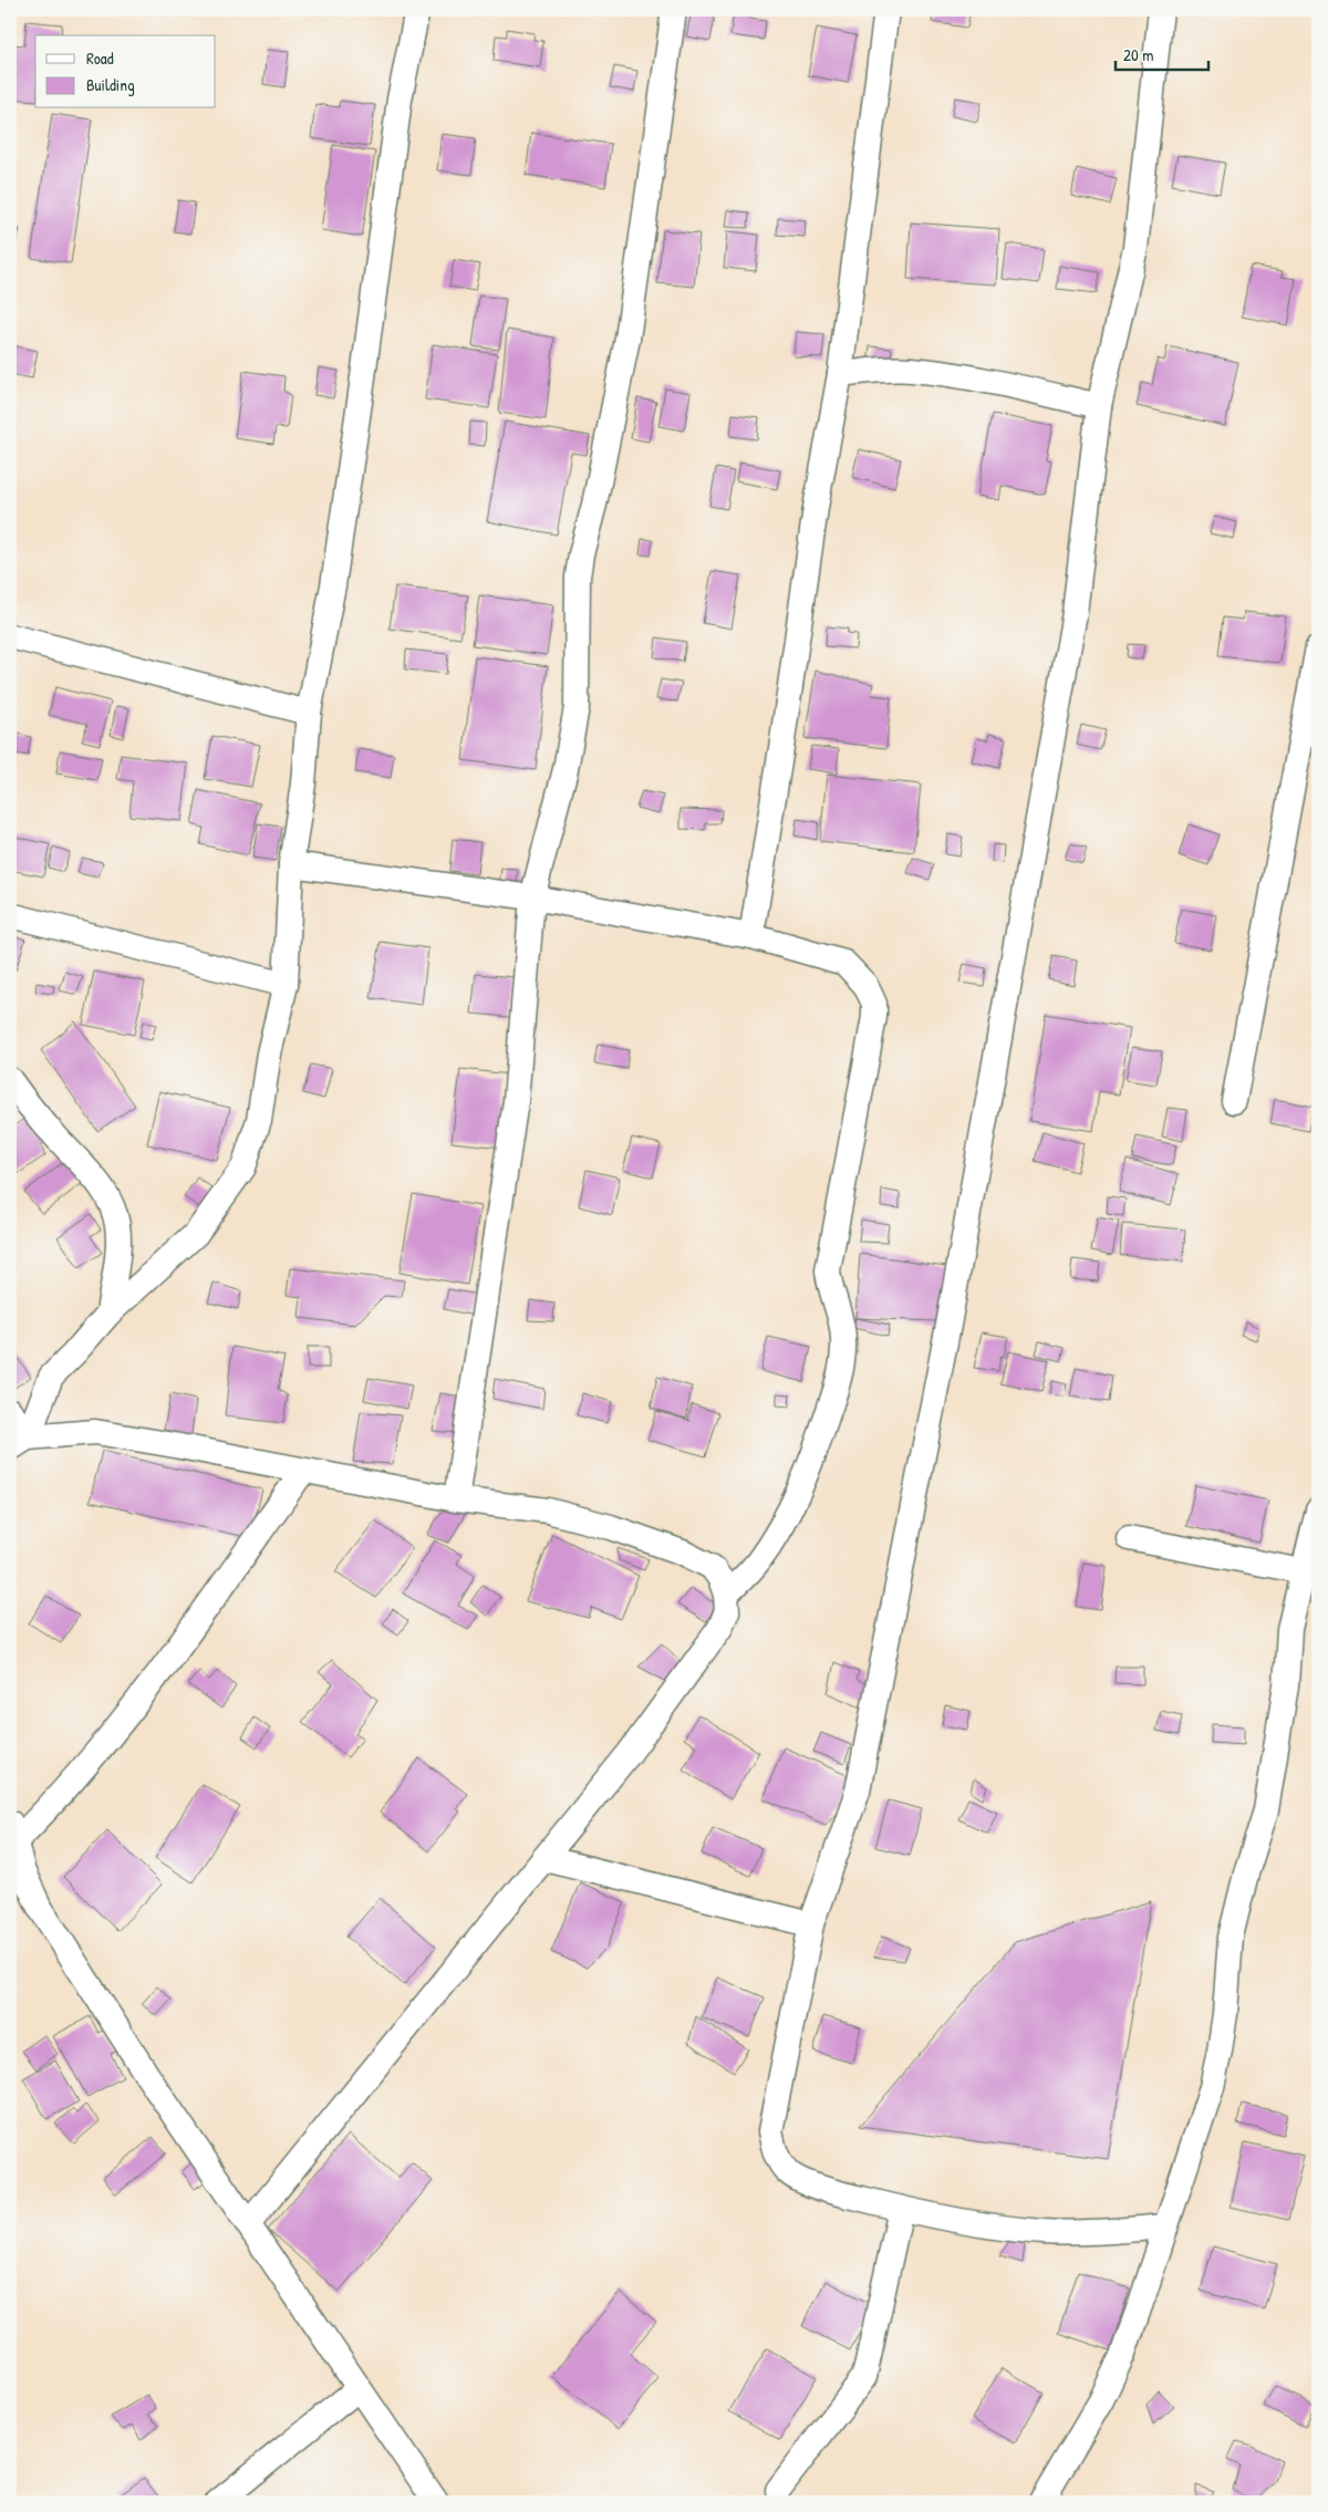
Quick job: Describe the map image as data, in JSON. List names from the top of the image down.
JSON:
{
  "legend": ["Road", "Building"],
  "scale_bar": "20 m"
}
